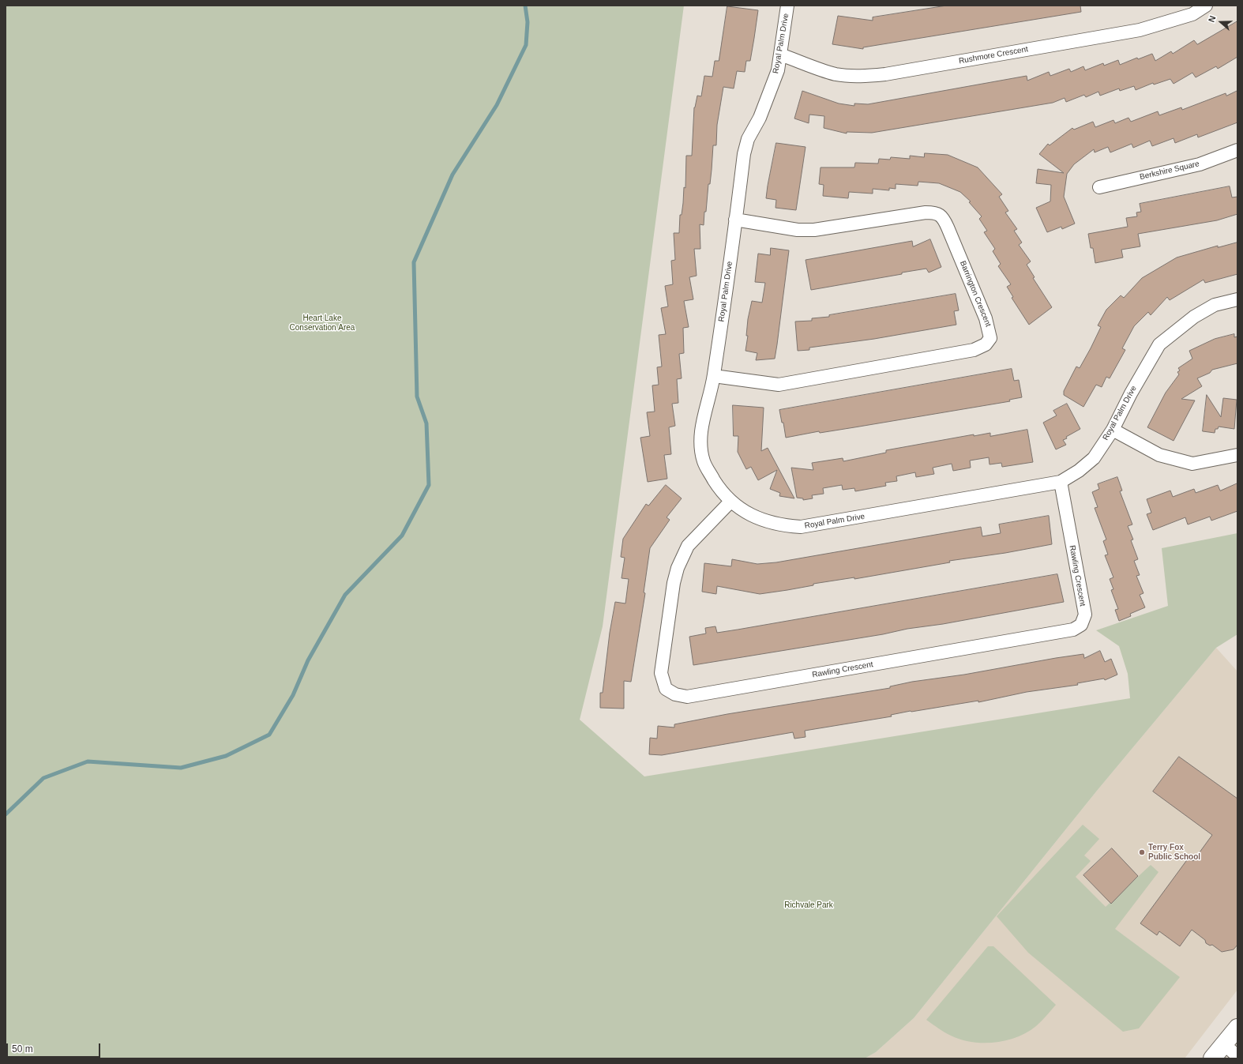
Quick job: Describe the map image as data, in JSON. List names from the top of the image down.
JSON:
{
  "streets": {
    "street": [
      "Royal Palm Drive",
      "Rushmore Crescent",
      "Berkshire Square",
      "Barrington Crescent",
      "Rawling Crescent"
    ]
  },
  "crossings": [
    ["Royal Palm Drive", "Rushmore Crescent"],
    ["Royal Palm Drive", "Barrington Crescent"],
    ["Royal Palm Drive", "Rawling Crescent"]
  ],
  "parks": ["Heart Lake Conservation Area", "Richvale Park"],
  "places": ["Terry Fox Public School"],
  "scale_bar": "50 m",
  "north": "left"
}
